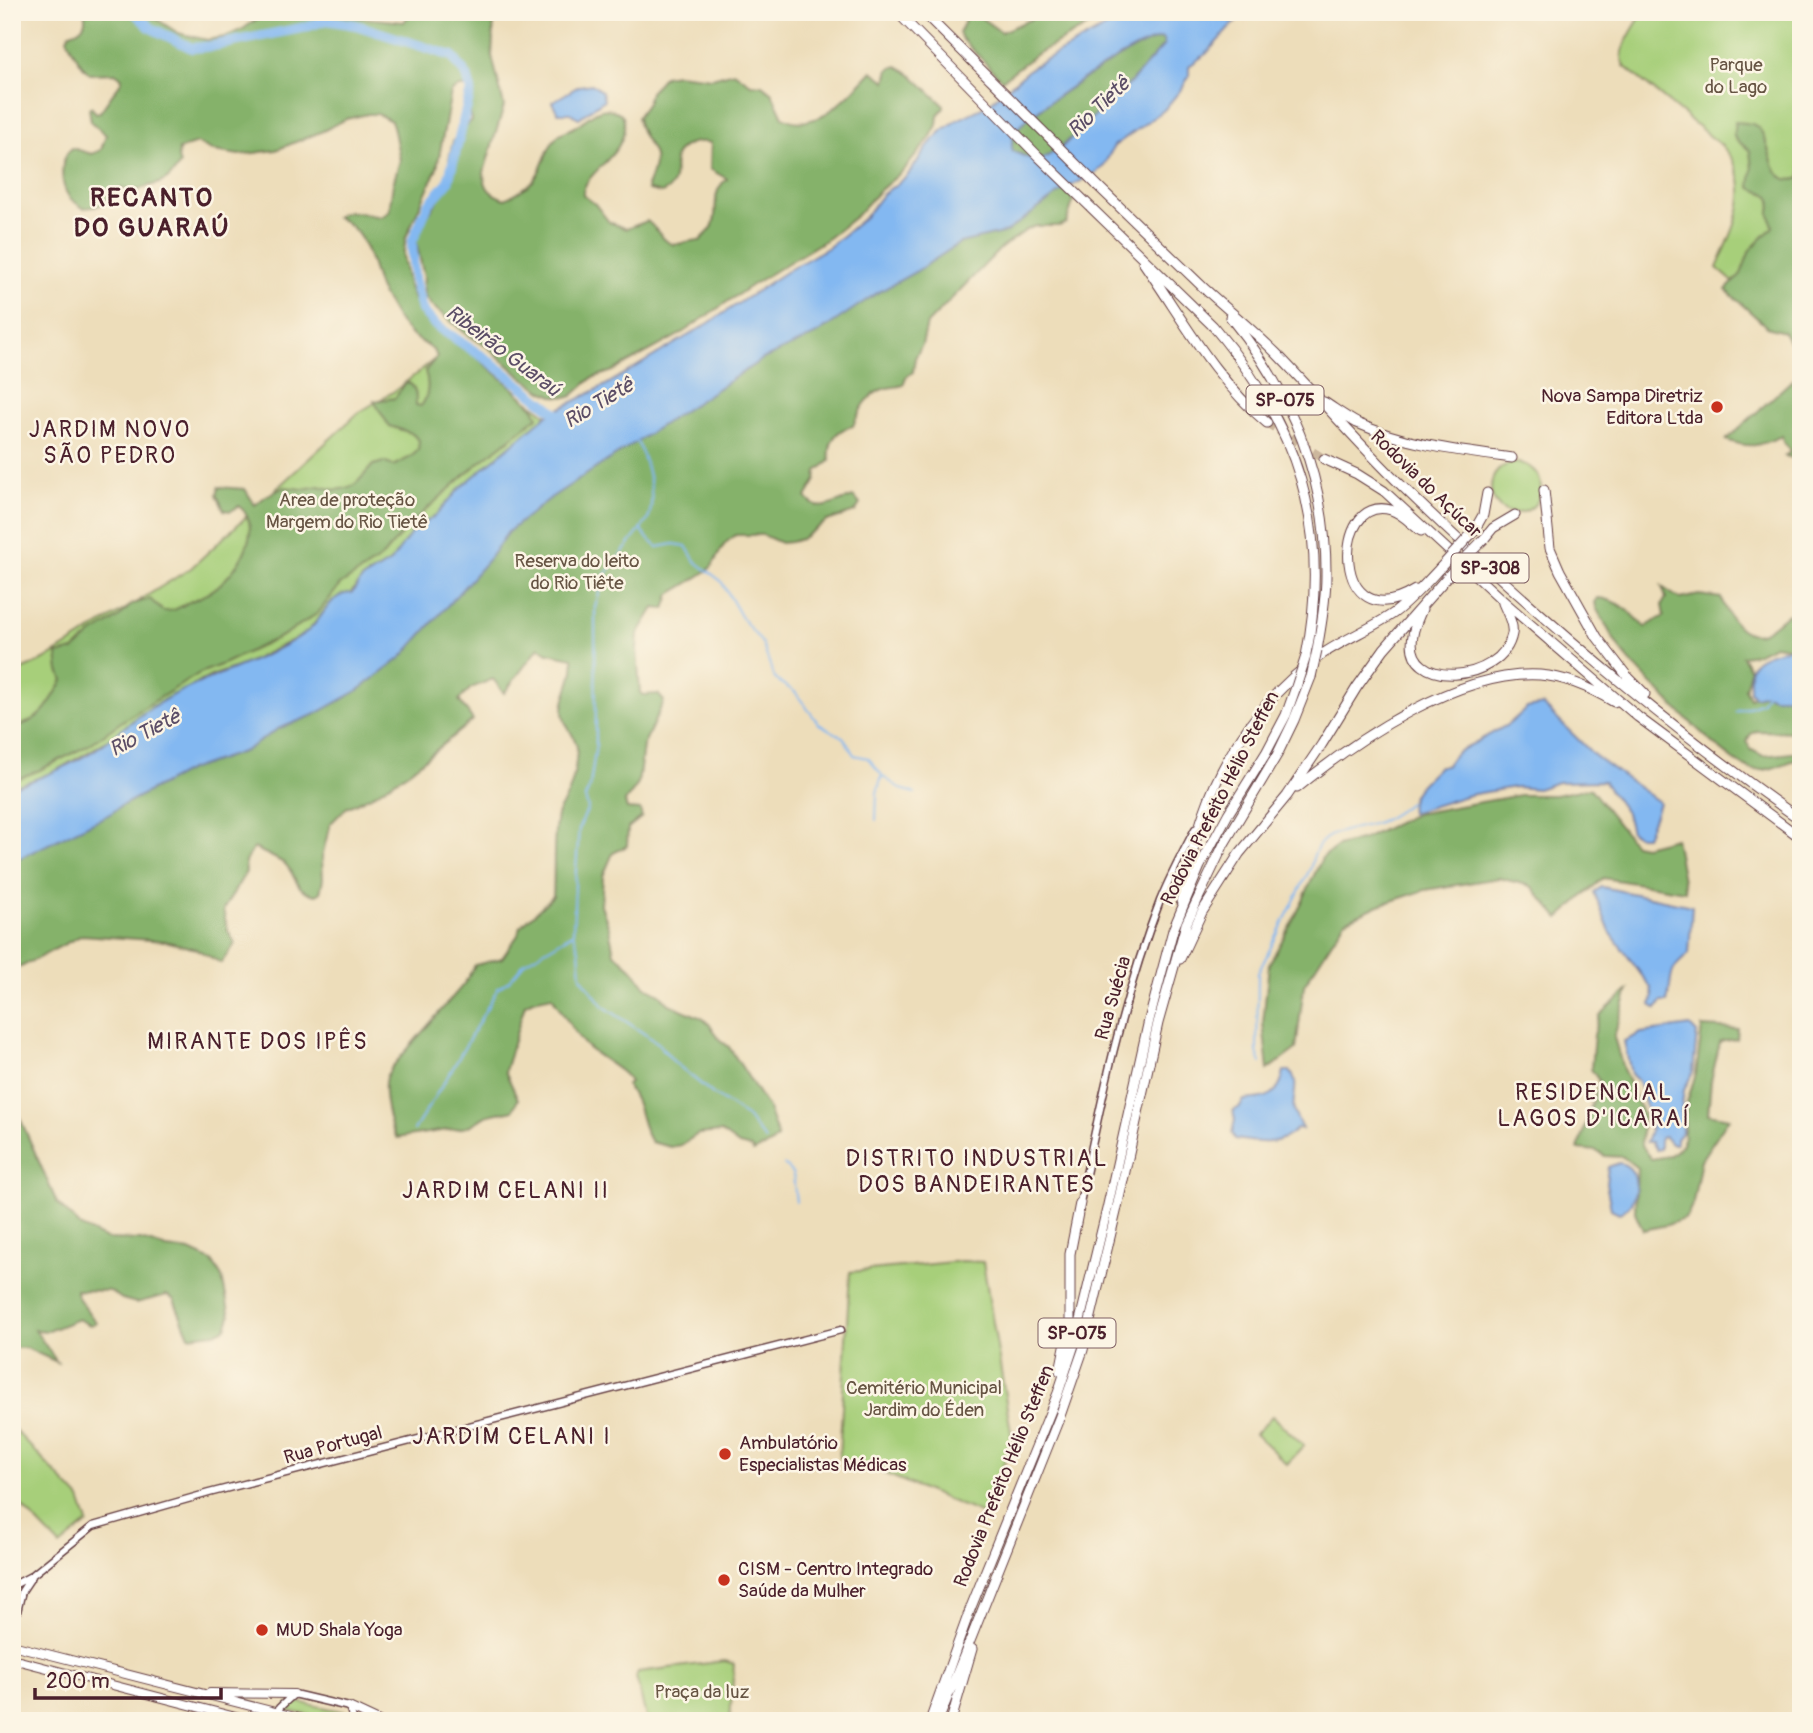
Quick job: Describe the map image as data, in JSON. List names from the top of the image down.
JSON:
{
  "streets": {
    "highway": [
      "SP-075",
      "Rodovia do Açúcar",
      "SP-308",
      "Rodovia Prefeito Hélio Steffen"
    ],
    "street": ["Rua Suécia", "Rua Portugal"]
  },
  "crossings": [
    ["Rodovia do Açúcar", "Rodovia Prefeito Hélio Steffen"]
  ],
  "districts": [
    "RECANTO DO GUARAÚ",
    "JARDIM NOVO SÃO PEDRO",
    "MIRANTE DOS IPÊS",
    "RESIDENCIAL LAGOS D'ICARAÍ",
    "DISTRITO INDUSTRIAL DOS BANDEIRANTES",
    "JARDIM CELANI II",
    "JARDIM CELANI I"
  ],
  "water": ["Rio Tietê", "Ribeirão Guaraú"],
  "parks": [
    "Parque do Lago",
    "Area de proteção Margem do Rio Tietê",
    "Reserva do leito do Rio Tiête",
    "Cemitério Municipal Jardim do Éden",
    "Praça da luz"
  ],
  "places": [
    "Nova Sampa Diretriz Editora Ltda",
    "Ambulatório Especialistas Médicas",
    "CISM - Centro Integrado Saúde da Mulher",
    "MUD Shala Yoga"
  ],
  "scale_bar": "200 m"
}
